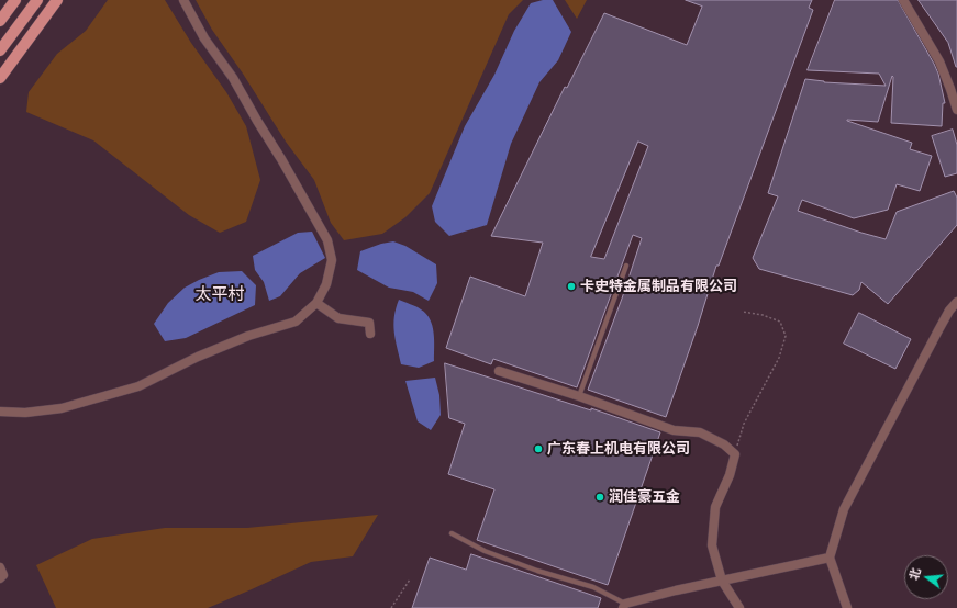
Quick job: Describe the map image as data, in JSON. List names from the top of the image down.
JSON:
{
  "districts": ["太平村"],
  "places": ["卡史特金属制品有限公司", "广东春上机电有限公司", "润佳豪五金"],
  "north": "left"
}
